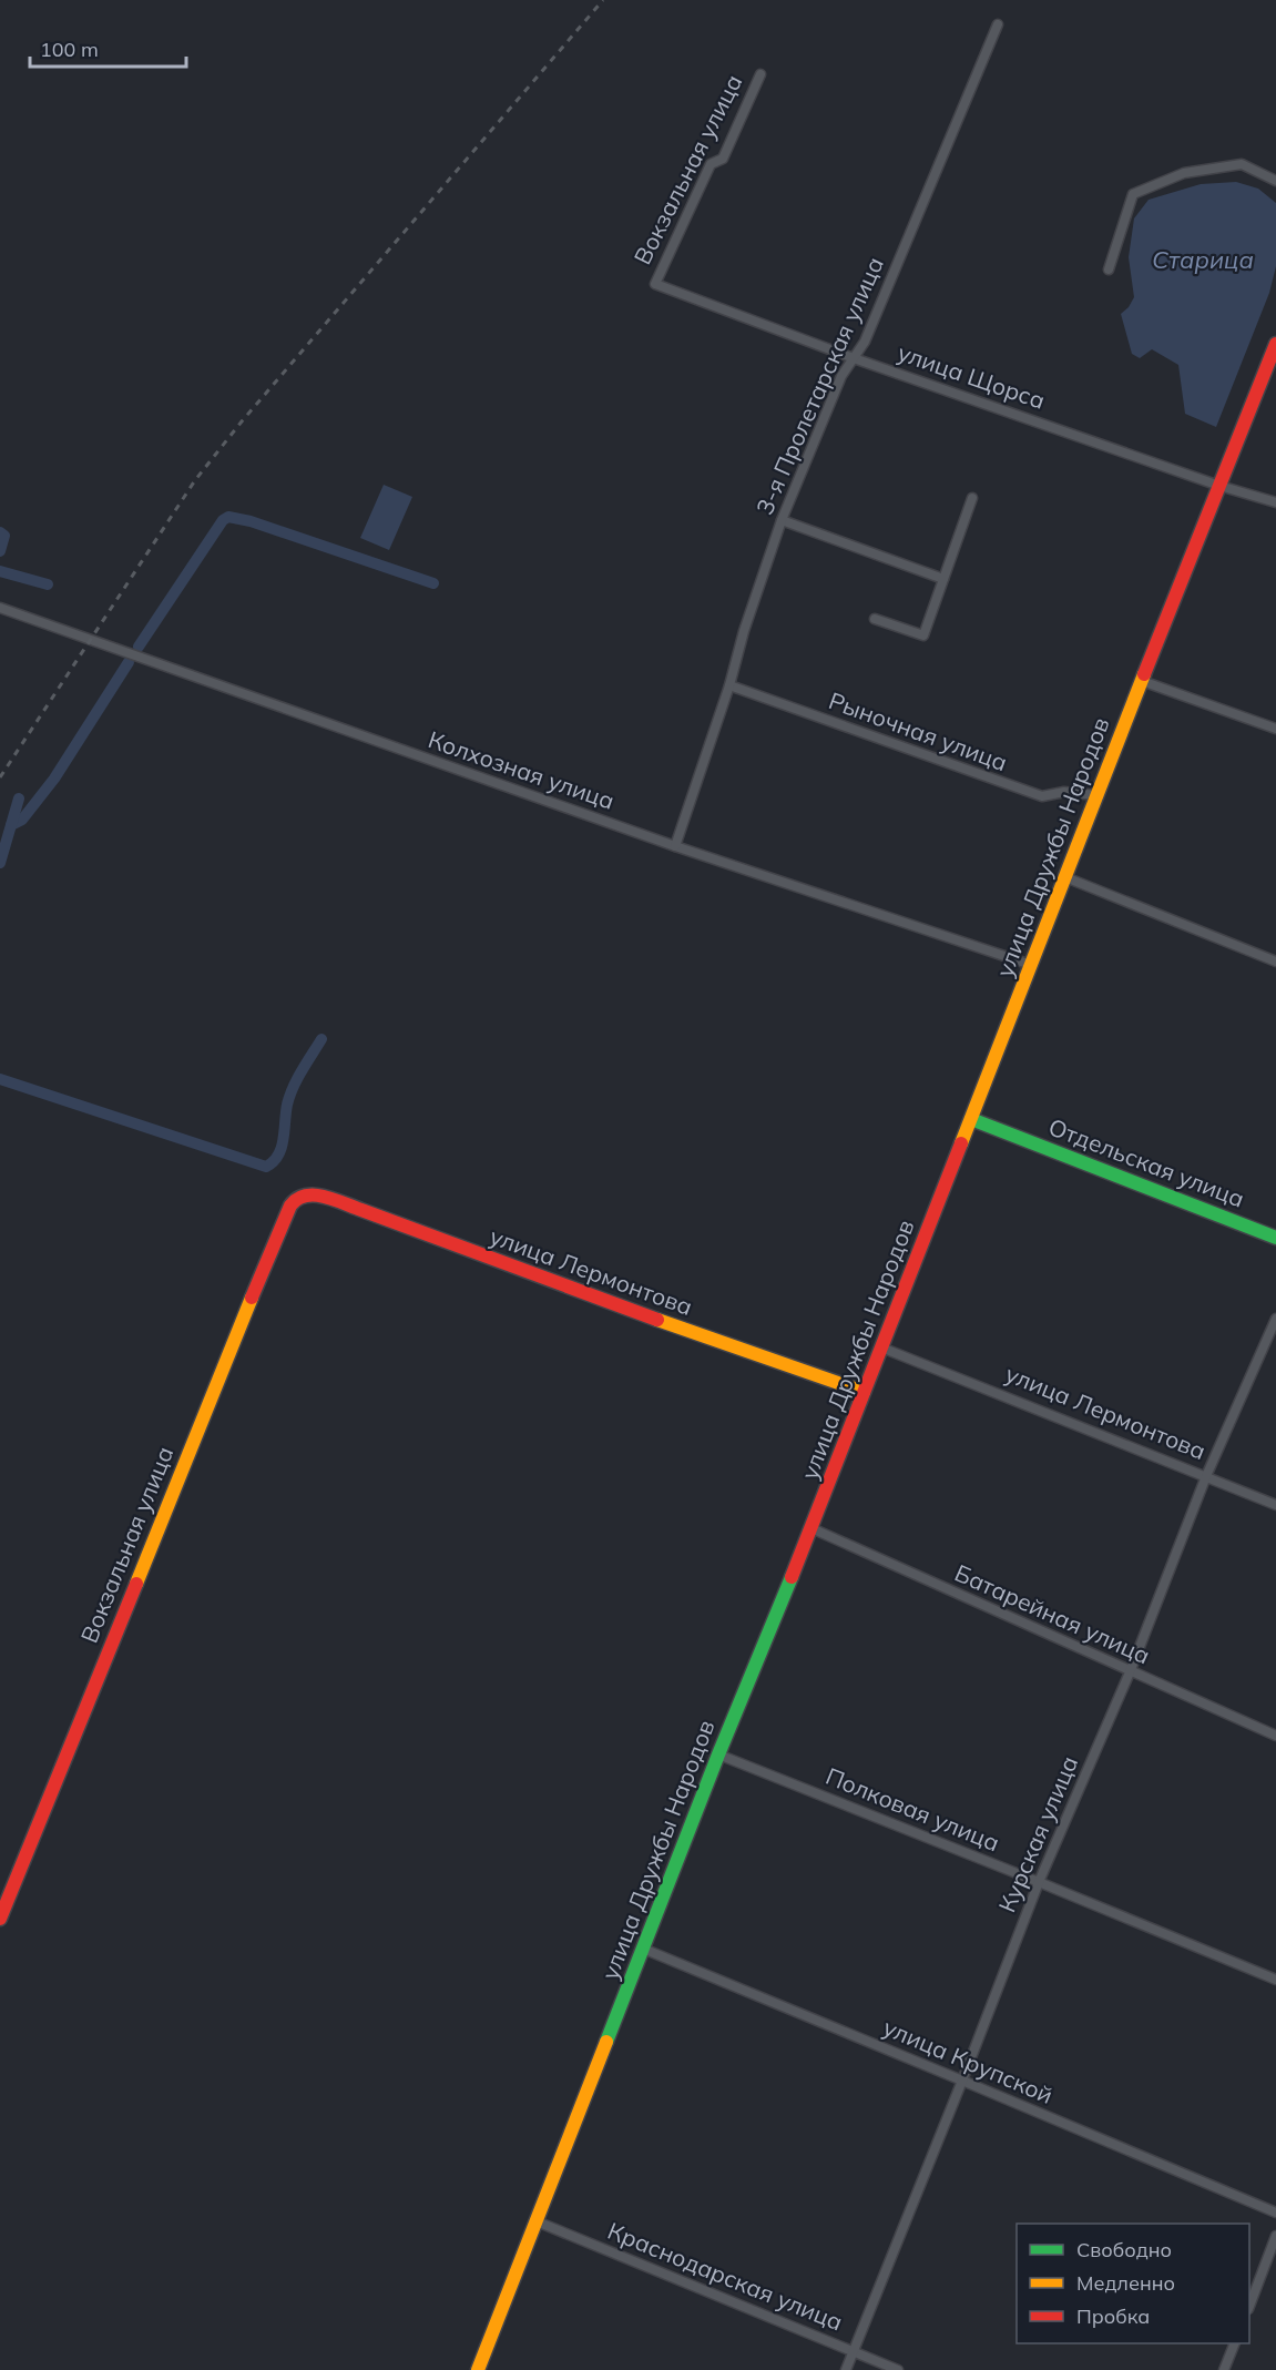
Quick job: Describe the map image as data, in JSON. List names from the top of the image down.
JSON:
{
  "streets": {
    "street": [
      "Вокзальная улица",
      "улица Щорса",
      "3-я Пролетарская улица",
      "Рыночная улица",
      "Колхозная улица",
      "улица Дружбы Народов",
      "Отдельская улица",
      "улица Лермонтова",
      "Батарейная улица",
      "Полковая улица",
      "Курская улица",
      "улица Крупской",
      "Краснодарская улица"
    ]
  },
  "crossings": [
    ["Вокзальная улица", "улица Щорса"],
    ["Вокзальная улица", "улица Лермонтова"],
    ["улица Щорса", "3-я Пролетарская улица"],
    ["улица Щорса", "улица Дружбы Народов"],
    ["3-я Пролетарская улица", "Рыночная улица"],
    ["3-я Пролетарская улица", "Колхозная улица"],
    ["Рыночная улица", "улица Дружбы Народов"],
    ["Колхозная улица", "улица Дружбы Народов"],
    ["улица Дружбы Народов", "Отдельская улица"],
    ["улица Дружбы Народов", "улица Лермонтова"],
    ["улица Дружбы Народов", "Батарейная улица"],
    ["улица Дружбы Народов", "Полковая улица"],
    ["улица Дружбы Народов", "улица Крупской"],
    ["улица Дружбы Народов", "Краснодарская улица"],
    ["улица Лермонтова", "Курская улица"],
    ["Батарейная улица", "Курская улица"],
    ["Полковая улица", "Курская улица"],
    ["Курская улица", "улица Крупской"],
    ["Курская улица", "Краснодарская улица"]
  ],
  "water": ["Старица"],
  "legend": ["Свободно", "Медленно", "Пробка"],
  "scale_bar": "100 m"
}
